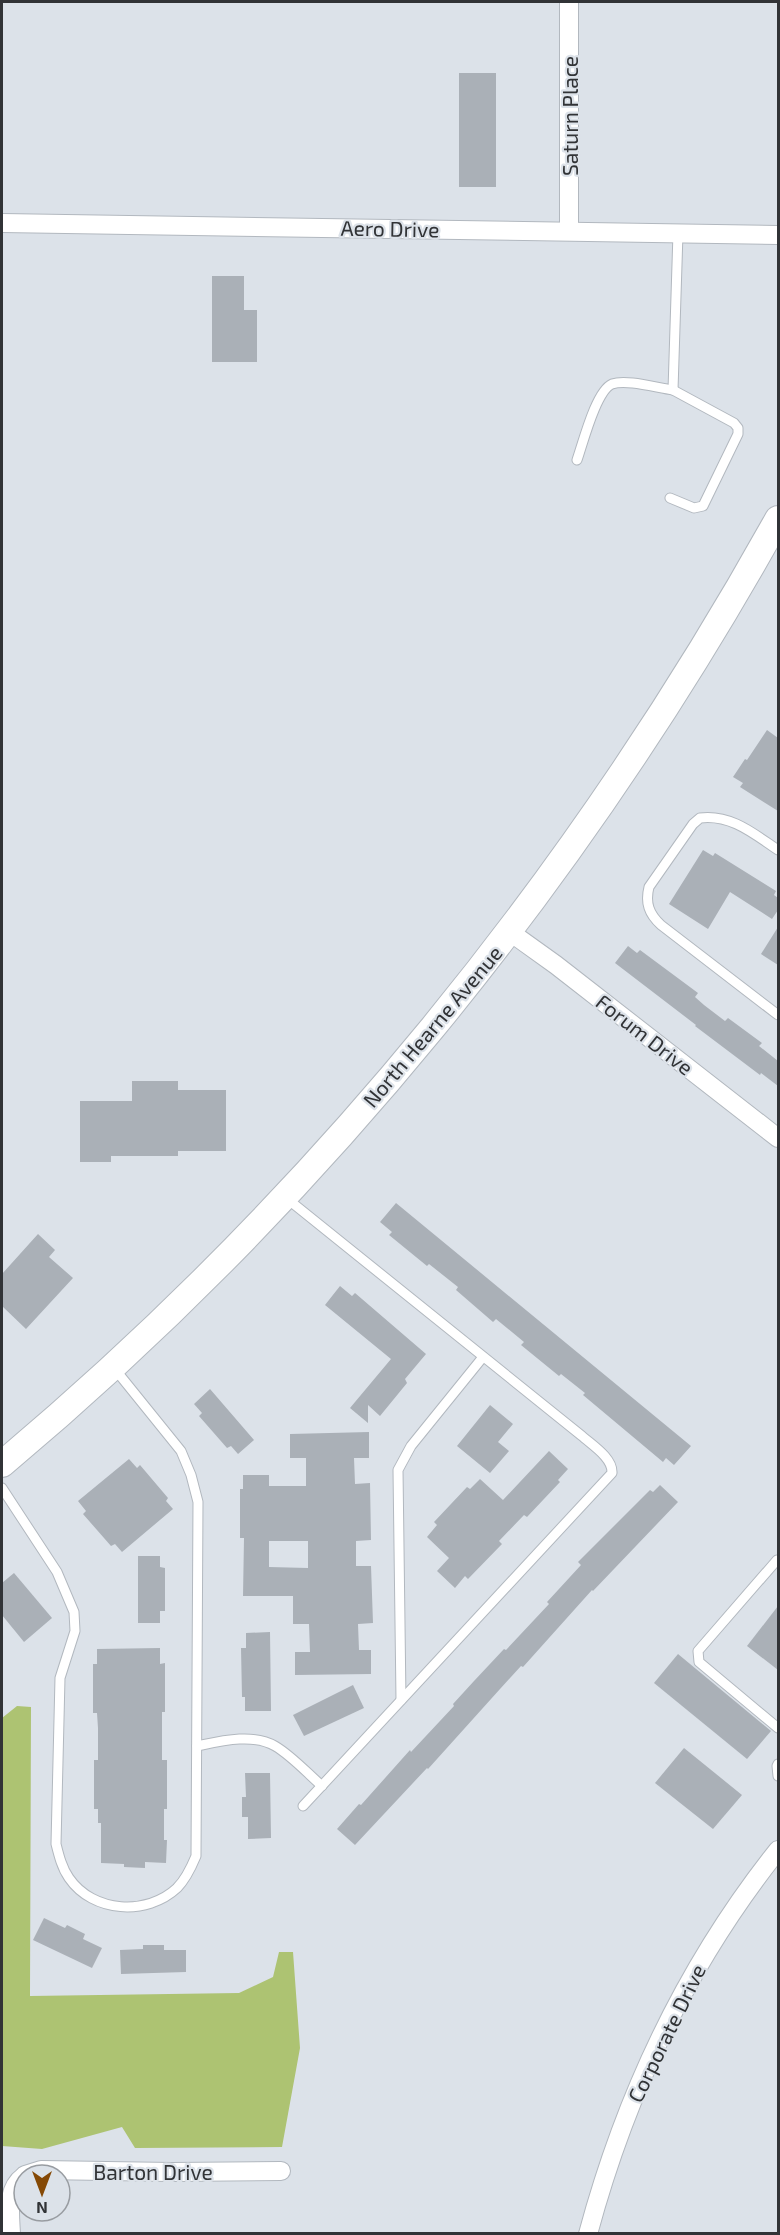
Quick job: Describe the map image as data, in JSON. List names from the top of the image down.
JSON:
{
  "streets": {
    "main road": ["North Hearne Avenue"],
    "street": [
      "Saturn Place",
      "Aero Drive",
      "Forum Drive",
      "Corporate Drive",
      "Barton Drive"
    ]
  },
  "crossings": [
    ["Saturn Place", "Aero Drive"],
    ["North Hearne Avenue", "Forum Drive"]
  ],
  "north": "bottom"
}
